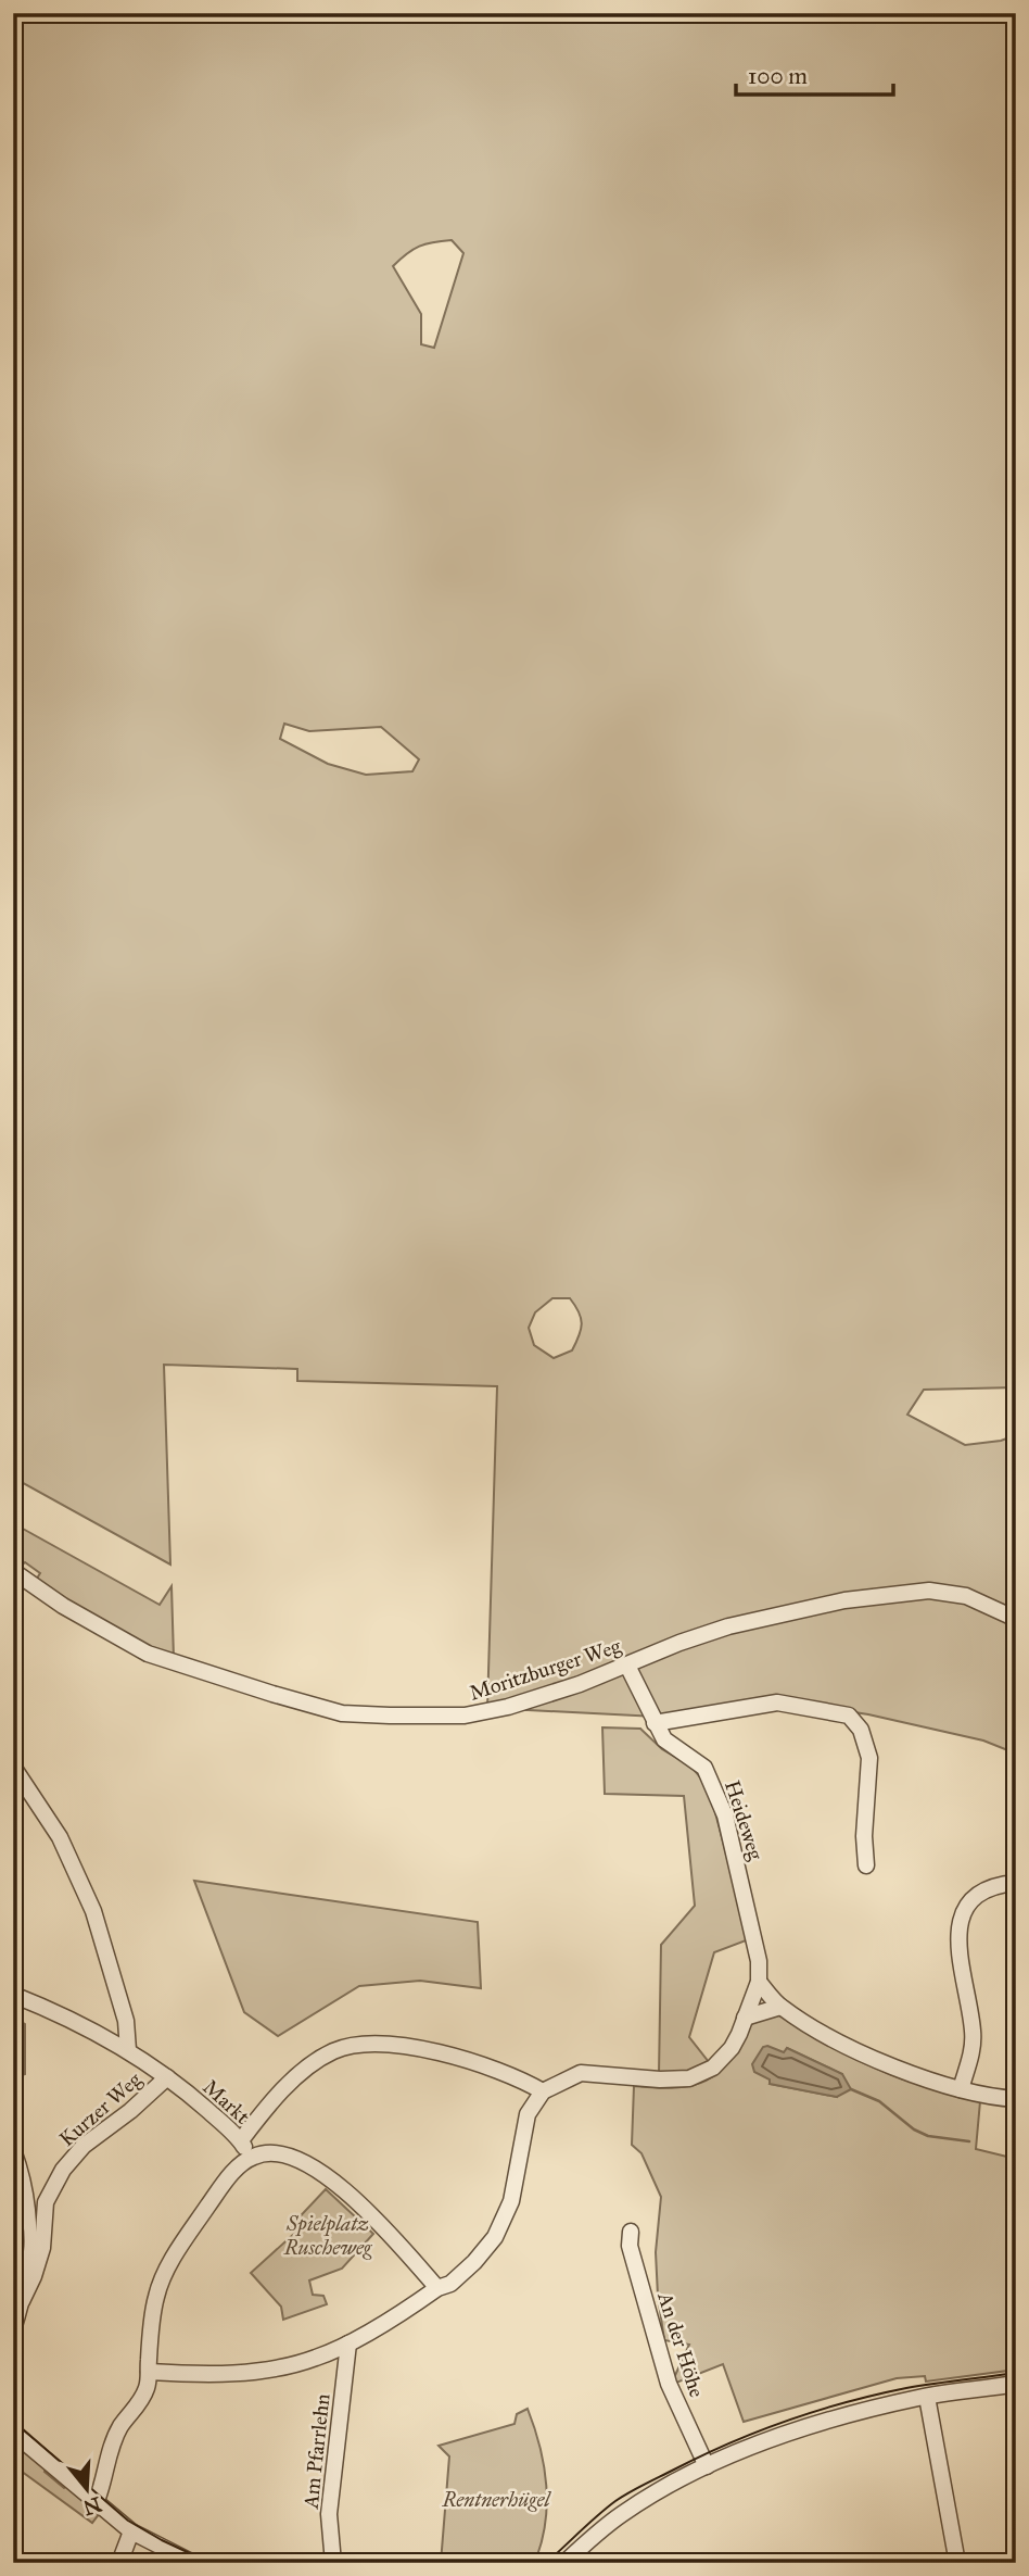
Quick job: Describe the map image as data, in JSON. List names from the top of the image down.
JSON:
{
  "streets": {
    "street": [
      "Moritzburger Weg",
      "Heideweg",
      "Markt",
      "Kurzer Weg",
      "An der Höhe",
      "Am Pfarrlehn"
    ]
  },
  "crossings": [
    ["Moritzburger Weg", "Heideweg"],
    ["Markt", "Kurzer Weg"]
  ],
  "parks": ["Spielplatz Ruscheweg", "Rentnerhügel"],
  "scale_bar": "100 m",
  "north": "bottom"
}
